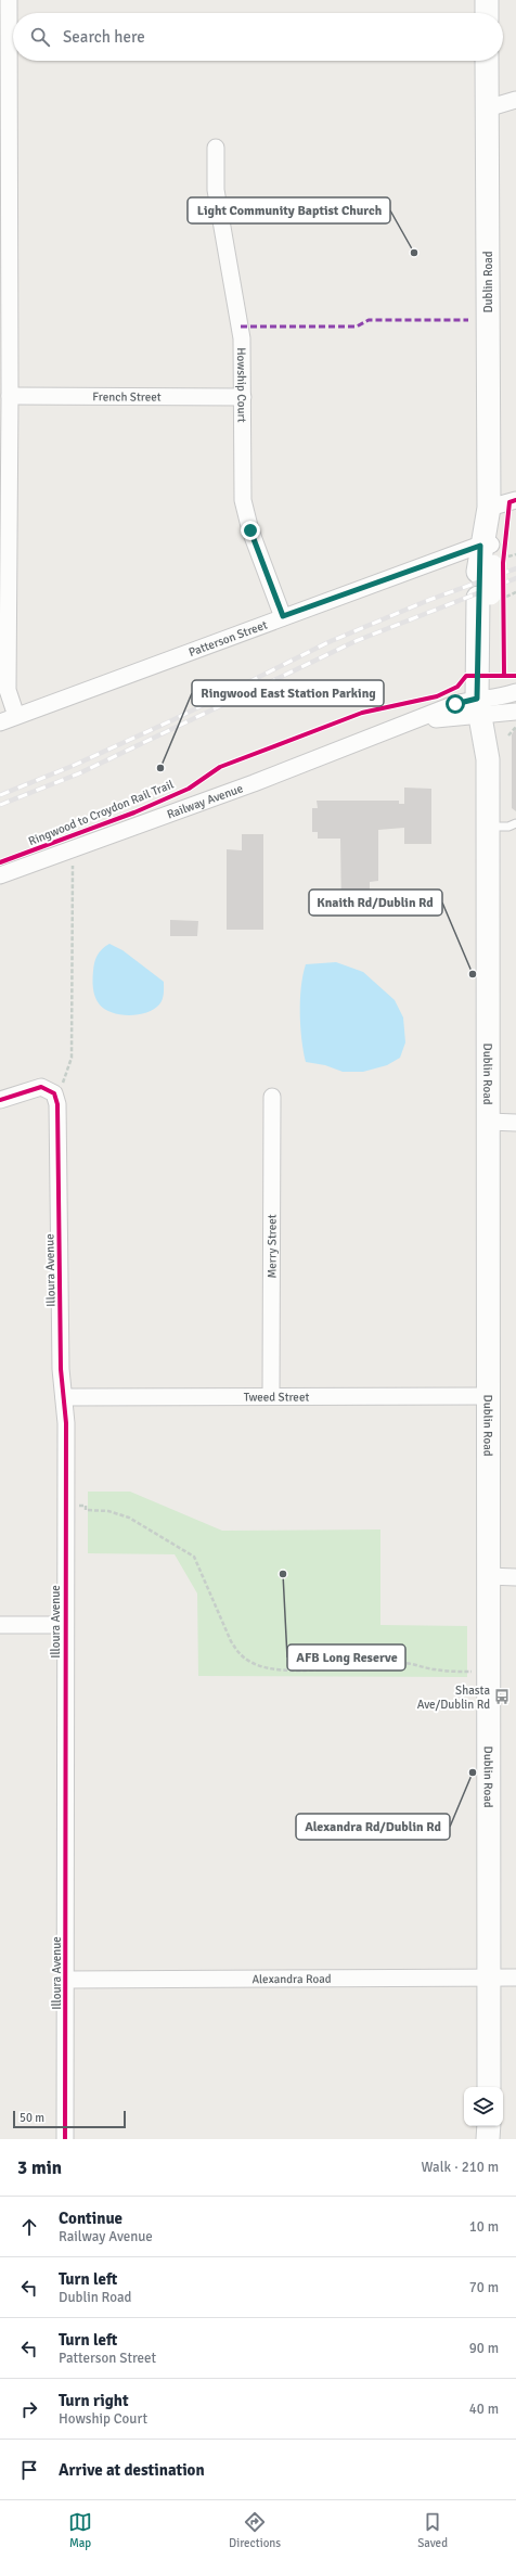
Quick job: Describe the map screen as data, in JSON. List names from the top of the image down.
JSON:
{
  "streets": {
    "main road": ["Dublin Road"],
    "street": [
      "Howship Court",
      "French Street",
      "Patterson Street",
      "Railway Avenue",
      "Merry Street",
      "Illoura Avenue",
      "Tweed Street",
      "Alexandra Road"
    ],
    "cycle path": ["Ringwood to Croydon Rail Trail"]
  },
  "crossings": [
    ["Dublin Road", "Patterson Street"],
    ["Dublin Road", "Railway Avenue"],
    ["Dublin Road", "Tweed Street"],
    ["Dublin Road", "Alexandra Road"],
    ["Howship Court", "French Street"],
    ["Howship Court", "Patterson Street"],
    ["Merry Street", "Tweed Street"],
    ["Illoura Avenue", "Tweed Street"],
    ["Illoura Avenue", "Alexandra Road"]
  ],
  "places": {
    "other": [
      "Light Community Baptist Church",
      "Ringwood East Station Parking",
      "Knaith Rd/Dublin Rd",
      "AFB Long Reserve",
      "Alexandra Rd/Dublin Rd"
    ],
    "bus stop": ["Shasta Ave/Dublin Rd"]
  },
  "scale_bar": "50 m",
  "page": {
    "search": "Search here",
    "scale": "50 m",
    "heading": ["3 min", "Walk · 210 m"],
    "list": [
      ["Continue", "Railway Avenue", "10 m"],
      ["Turn left", "Dublin Road", "70 m"],
      ["Turn left", "Patterson Street", "90 m"],
      ["Turn right", "Howship Court", "40 m"],
      "Arrive at destination"
    ],
    "nav": ["Map", "Directions", "Saved"]
  }
}
